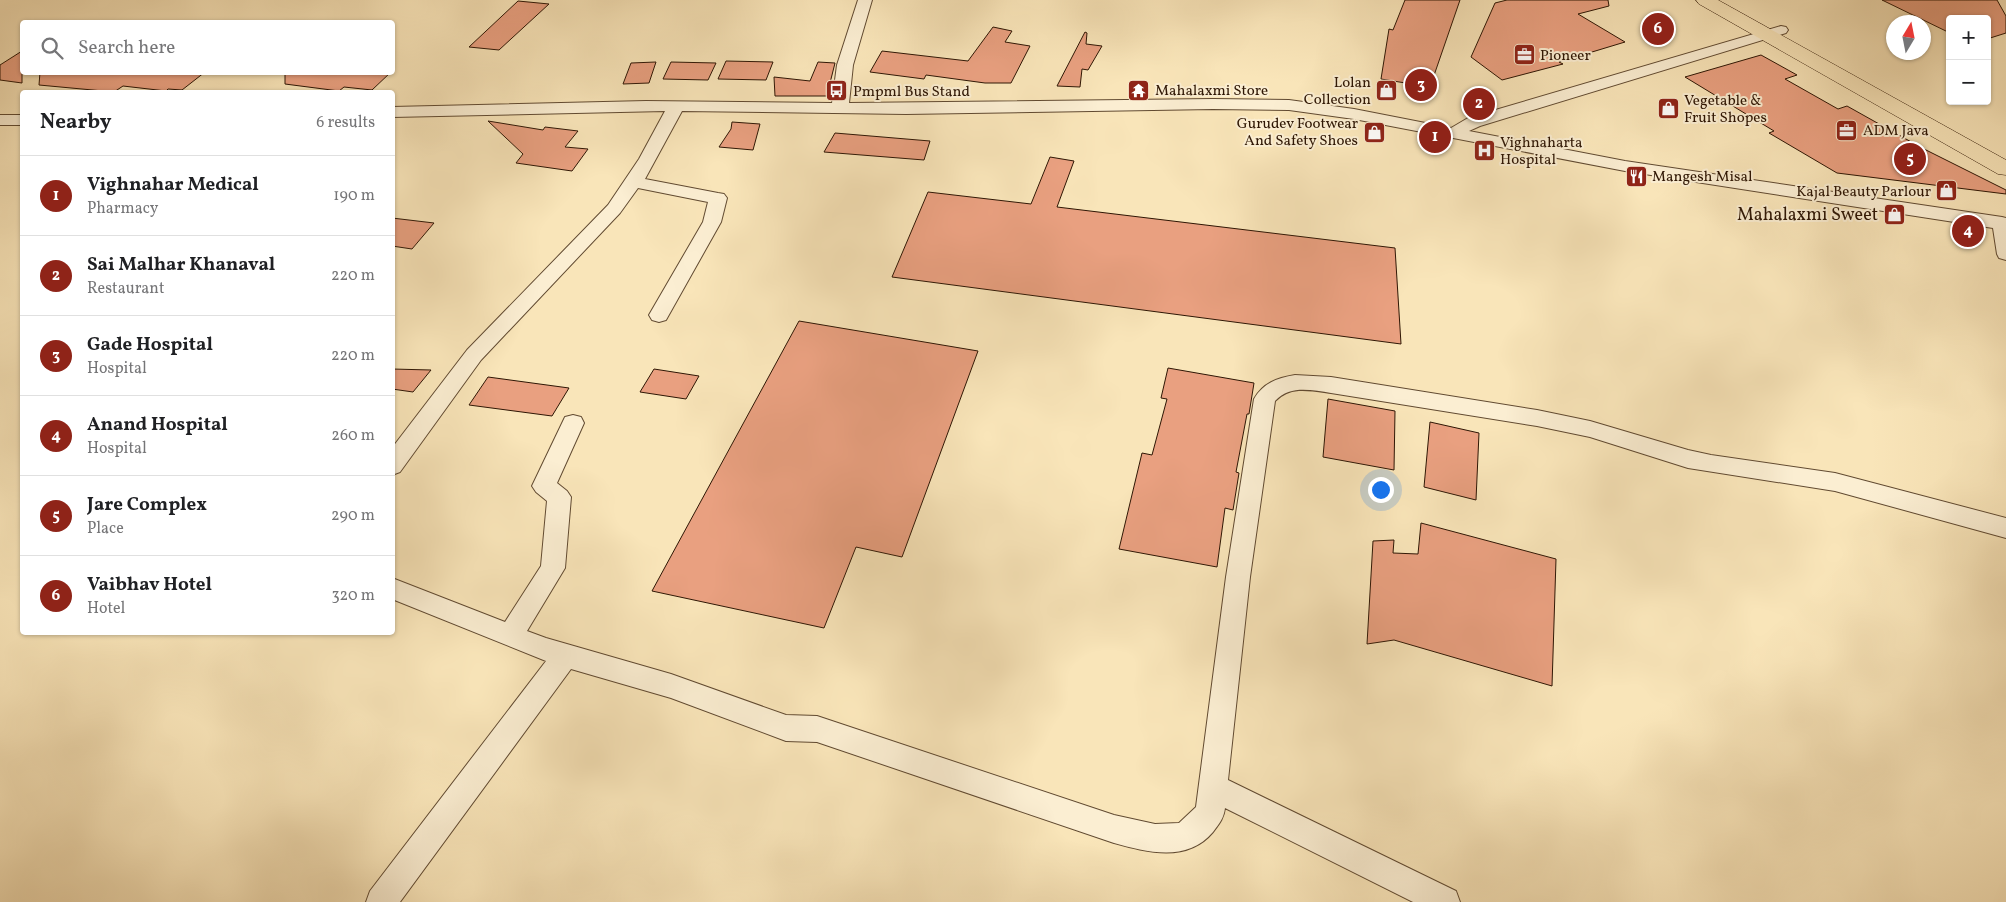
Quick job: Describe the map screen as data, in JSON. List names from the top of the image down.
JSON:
{
  "places": {
    "office": ["Pioneer", "ADM Java"],
    "temple": ["Mahalaxmi Store"],
    "bus stop": ["Pmpml Bus Stand"],
    "shop": [
      "Lolan Collection",
      "Vegetable & Fruit Shopes",
      "Gurudev Footwear And Safety Shoes",
      "Kajal Beauty Parlour",
      "Mahalaxmi Sweet"
    ],
    "hospital": ["Vighnaharta Hospital"],
    "restaurant": ["Mangesh Misal"]
  },
  "north": "top",
  "page": {
    "pins": [
      "6",
      "3",
      "2",
      "1",
      "5",
      "4"
    ],
    "map_buttons": ["+", "−"],
    "search": "Search here",
    "heading": ["Nearby", "6 results"],
    "list": [
      {
        "mark": "1",
        "name": "Vighnahar Medical",
        "note": "Pharmacy",
        "value": "190 m"
      },
      {
        "mark": "2",
        "name": "Sai Malhar Khanaval",
        "note": "Restaurant",
        "value": "220 m"
      },
      {
        "mark": "3",
        "name": "Gade Hospital",
        "note": "Hospital",
        "value": "220 m"
      },
      {
        "mark": "4",
        "name": "Anand Hospital",
        "note": "Hospital",
        "value": "260 m"
      },
      {
        "mark": "5",
        "name": "Jare Complex",
        "note": "Place",
        "value": "290 m"
      },
      {
        "mark": "6",
        "name": "Vaibhav Hotel",
        "note": "Hotel",
        "value": "320 m"
      }
    ]
  }
}
